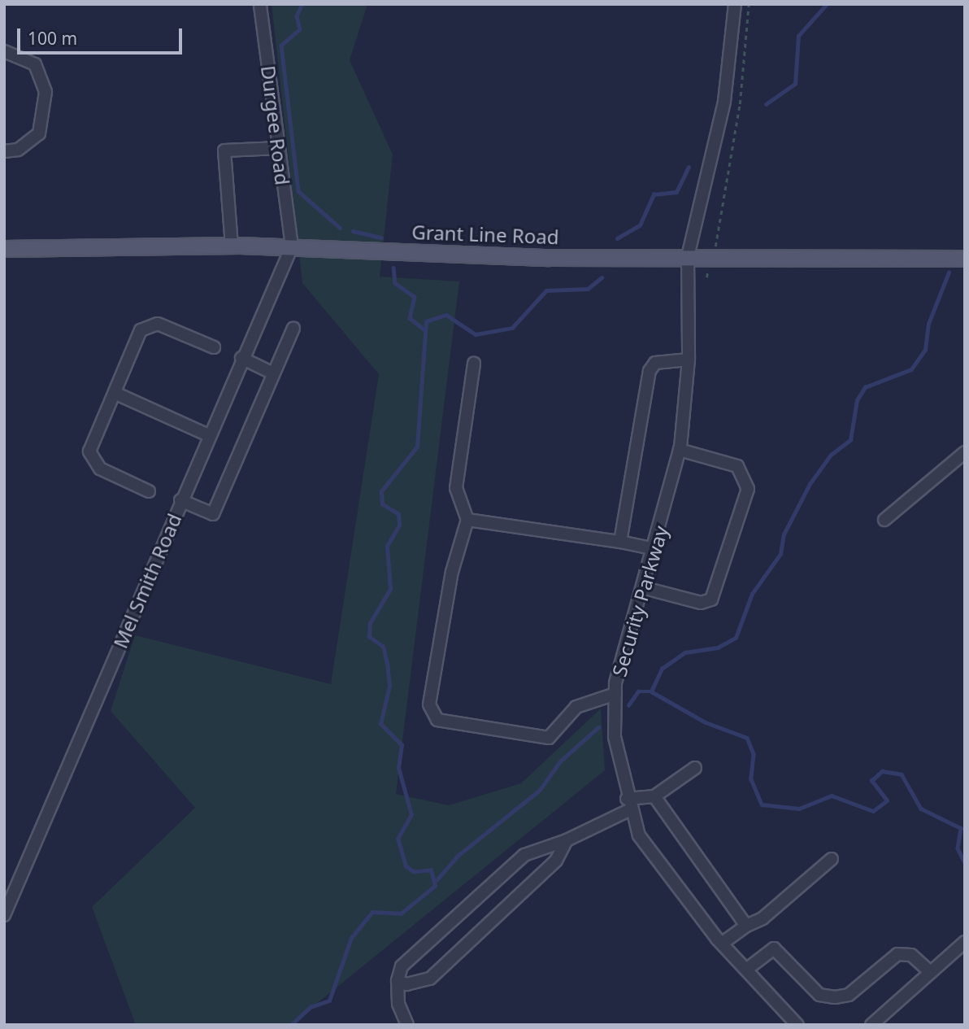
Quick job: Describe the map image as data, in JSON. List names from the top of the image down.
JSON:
{
  "streets": {
    "main road": ["Grant Line Road"],
    "street": ["Durgee Road", "Mel Smith Road", "Security Parkway"]
  },
  "crossings": [
    ["Durgee Road", "Grant Line Road"],
    ["Durgee Road", "Mel Smith Road"],
    ["Grant Line Road", "Mel Smith Road"],
    ["Grant Line Road", "Security Parkway"]
  ],
  "scale_bar": "100 m"
}
